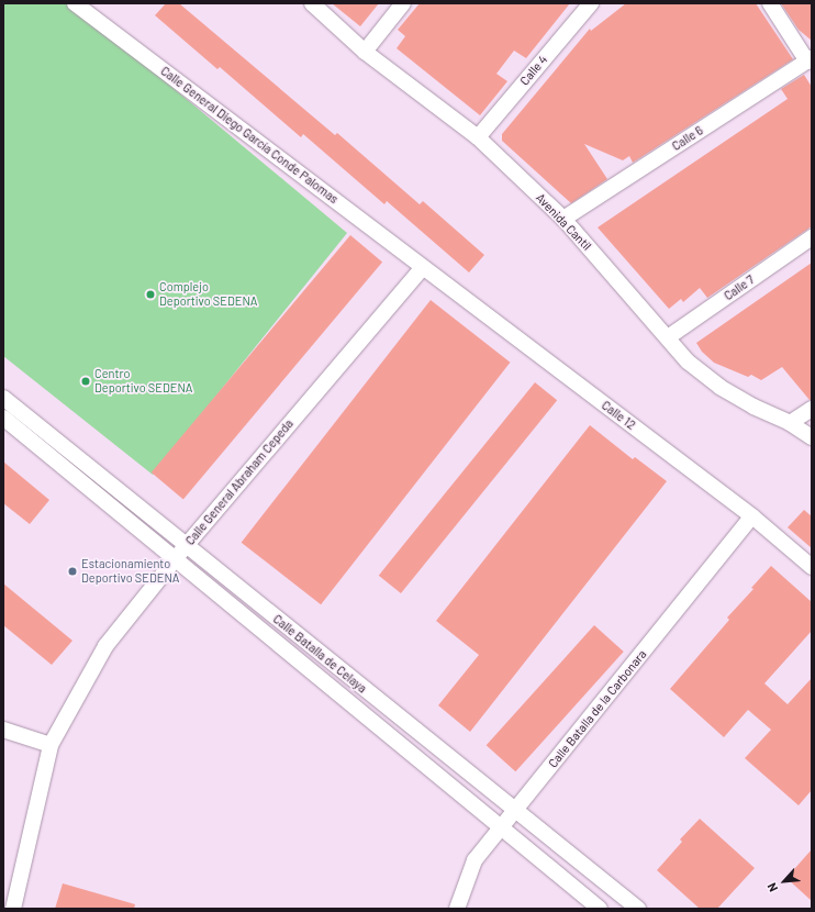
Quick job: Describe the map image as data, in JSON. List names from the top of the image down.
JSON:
{
  "streets": {
    "street": [
      "Calle 4",
      "Calle General Diego García Conde Palomas",
      "Calle 6",
      "Avenida Cantíl",
      "Calle 7",
      "Calle 12",
      "Calle General Abraham Cepeda",
      "Calle Batalla de Celaya",
      "Calle Batalla de la Carbonara"
    ]
  },
  "crossings": [
    ["Calle 4", "Avenida Cantíl"],
    ["Calle General Diego García Conde Palomas", "Calle 12"],
    ["Calle General Diego García Conde Palomas", "Calle General Abraham Cepeda"],
    ["Calle 6", "Avenida Cantíl"],
    ["Avenida Cantíl", "Calle 7"],
    ["Calle 12", "Calle General Abraham Cepeda"],
    ["Calle 12", "Calle Batalla de la Carbonara"],
    ["Calle General Abraham Cepeda", "Calle Batalla de Celaya"],
    ["Calle Batalla de Celaya", "Calle Batalla de la Carbonara"]
  ],
  "places": ["Complejo Deportivo SEDENA", "Centro Deportivo SEDENA", "Estacionamiento Deportivo SEDENA"],
  "north": "bottom left"
}
